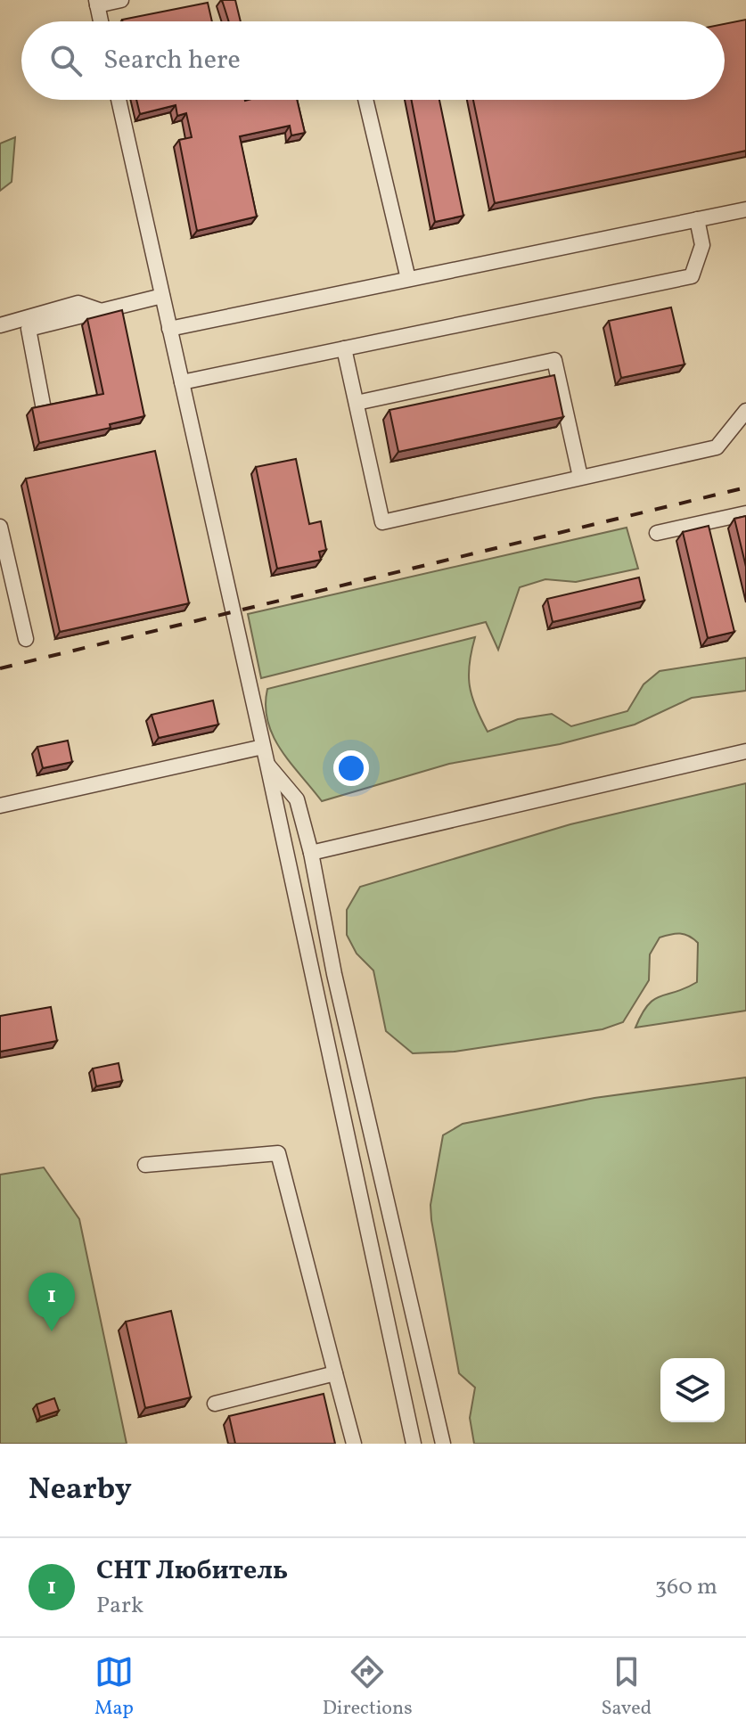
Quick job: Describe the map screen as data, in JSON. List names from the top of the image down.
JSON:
{
  "page": {
    "search": "Search here",
    "pins": "1",
    "heading": "Nearby",
    "list": [
      {
        "mark": "1",
        "name": "СНТ Любитель",
        "note": "Park",
        "value": "360 m"
      }
    ],
    "nav": ["Map", "Directions", "Saved"]
  }
}
